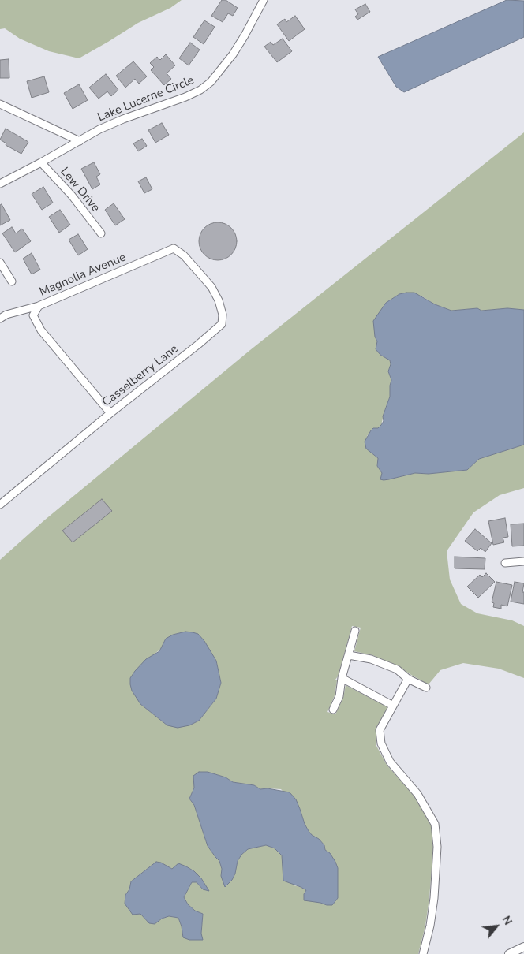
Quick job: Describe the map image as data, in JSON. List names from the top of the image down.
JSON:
{
  "streets": {
    "street": [
      "Lake Lucerne Circle",
      "Lew Drive",
      "Magnolia Avenue",
      "Casselberry Lane"
    ]
  },
  "crossings": [
    ["Lake Lucerne Circle", "Lew Drive"],
    ["Magnolia Avenue", "Casselberry Lane"]
  ],
  "north": "top right"
}
